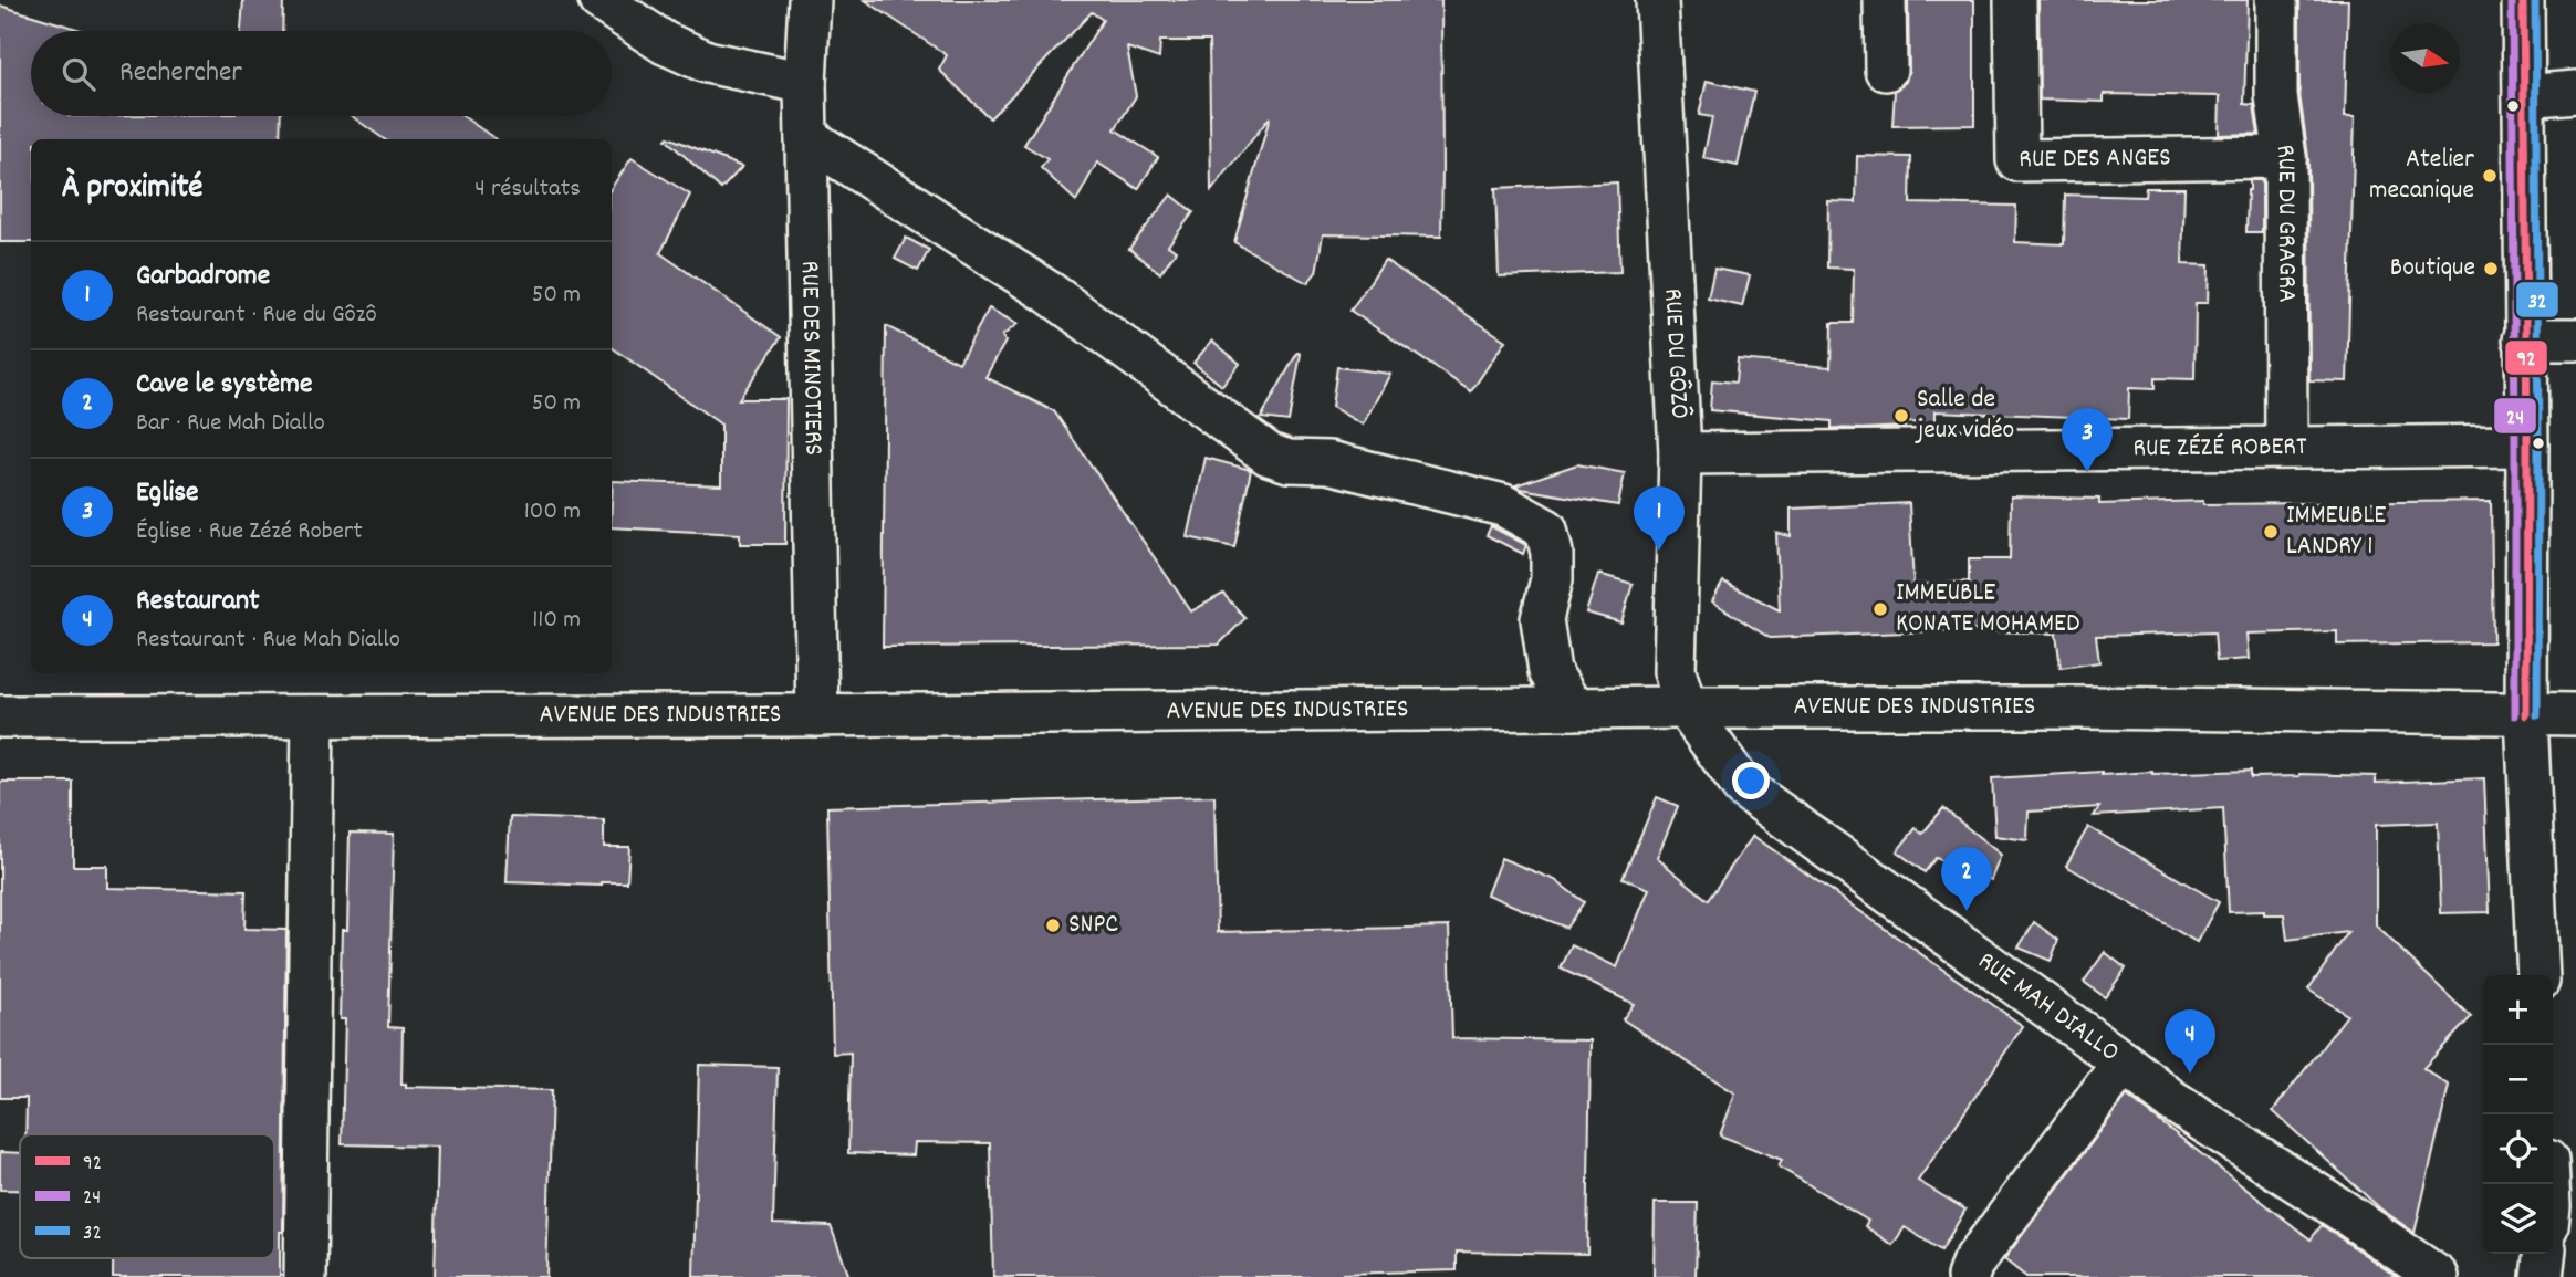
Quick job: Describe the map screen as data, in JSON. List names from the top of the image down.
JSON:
{
  "streets": {
    "street": [
      "RUE DES ANGES",
      "RUE DU GRAGRA",
      "RUE DU GÔZÔ",
      "RUE DES MINOTIERS",
      "RUE ZÉZÉ ROBERT",
      "AVENUE DES INDUSTRIES",
      "RUE MAH DIALLO"
    ]
  },
  "crossings": [
    ["RUE DES ANGES", "RUE DU GRAGRA"],
    ["RUE DU GRAGRA", "RUE ZÉZÉ ROBERT"],
    ["RUE DU GÔZÔ", "RUE ZÉZÉ ROBERT"],
    ["RUE DU GÔZÔ", "AVENUE DES INDUSTRIES"],
    ["RUE DU GÔZÔ", "RUE MAH DIALLO"],
    ["RUE DES MINOTIERS", "AVENUE DES INDUSTRIES"],
    ["AVENUE DES INDUSTRIES", "RUE MAH DIALLO"]
  ],
  "places": [
    "Atelier mecanique",
    "Boutique",
    "Salle de jeux vidéo",
    "IMMEUBLE LANDRY 1",
    "IMMEUBLE KONATE MOHAMED",
    "SNPC"
  ],
  "lines": ["transit line 92", "transit line 24", "transit line 32"],
  "legend": ["92", "24", "32"],
  "north": "right",
  "page": {
    "search": "Rechercher",
    "heading": ["À proximité", "4 résultats"],
    "list": [
      {
        "mark": "1",
        "name": "Garbadrome",
        "note": "Restaurant · Rue du Gôzô",
        "value": "50 m"
      },
      {
        "mark": "2",
        "name": "Cave le système",
        "note": "Bar · Rue Mah Diallo",
        "value": "50 m"
      },
      {
        "mark": "3",
        "name": "Eglise",
        "note": "Église · Rue Zézé Robert",
        "value": "100 m"
      },
      {
        "mark": "4",
        "name": "Restaurant",
        "note": "Restaurant · Rue Mah Diallo",
        "value": "110 m"
      }
    ],
    "pins": [
      "3",
      "1",
      "2",
      "4"
    ],
    "map_buttons": ["+", "−"]
  }
}
